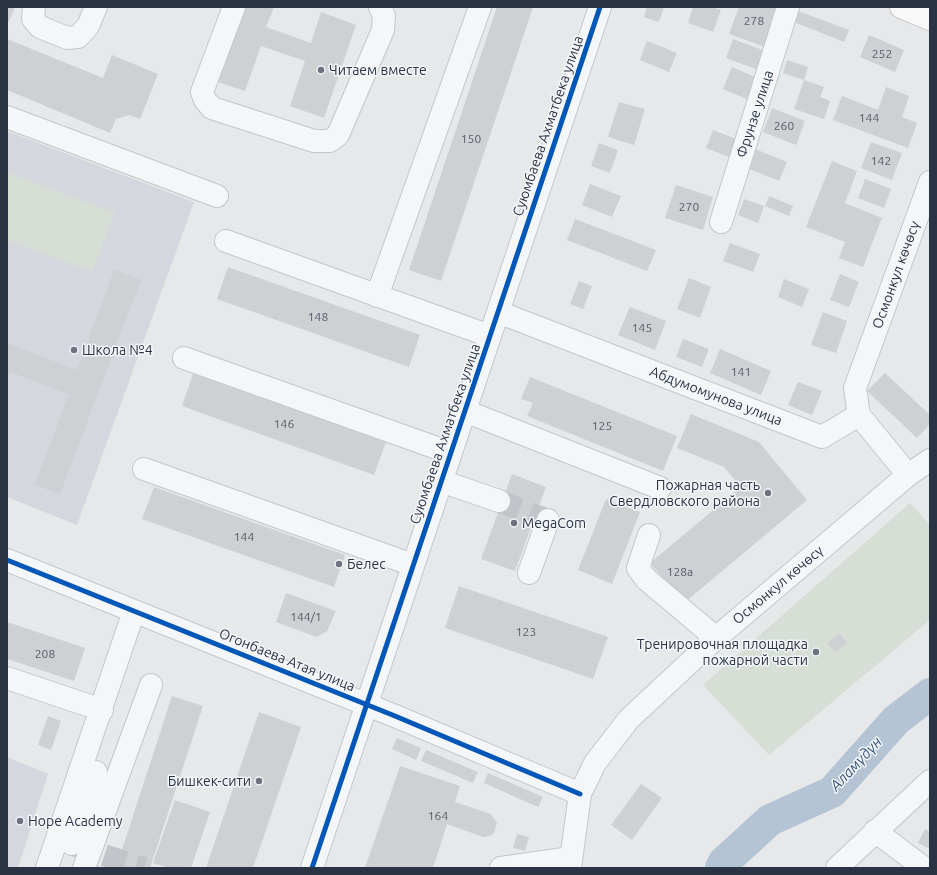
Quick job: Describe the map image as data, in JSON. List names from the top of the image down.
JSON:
{
  "streets": {
    "street": [
      "Фрунзе улица",
      "Суюмбаева Ахматбека улица",
      "Осмонкул көчөсү",
      "Абдумомунова улица",
      "Огонбаева Атая улица"
    ]
  },
  "crossings": [
    ["Суюмбаева Ахматбека улица", "Абдумомунова улица"],
    ["Суюмбаева Ахматбека улица", "Огонбаева Атая улица"],
    ["Осмонкул көчөсү", "Абдумомунова улица"],
    ["Осмонкул көчөсү", "Огонбаева Атая улица"]
  ],
  "water": ["Аламүдүн"],
  "places": [
    "Читаем вместе",
    "Школа №4",
    "Пожарная часть Свердловского района",
    "MegaCom",
    "Белес",
    "Тренировочная площадка пожарной части",
    "Бишкек-сити",
    "Hope Academy"
  ],
  "house_numbers": [
    "278",
    "252",
    "144",
    "260",
    "150",
    "142",
    "270",
    "148",
    "145",
    "141",
    "146",
    "125",
    "144",
    "128а",
    "144/1",
    "123",
    "208",
    "164"
  ]
}
